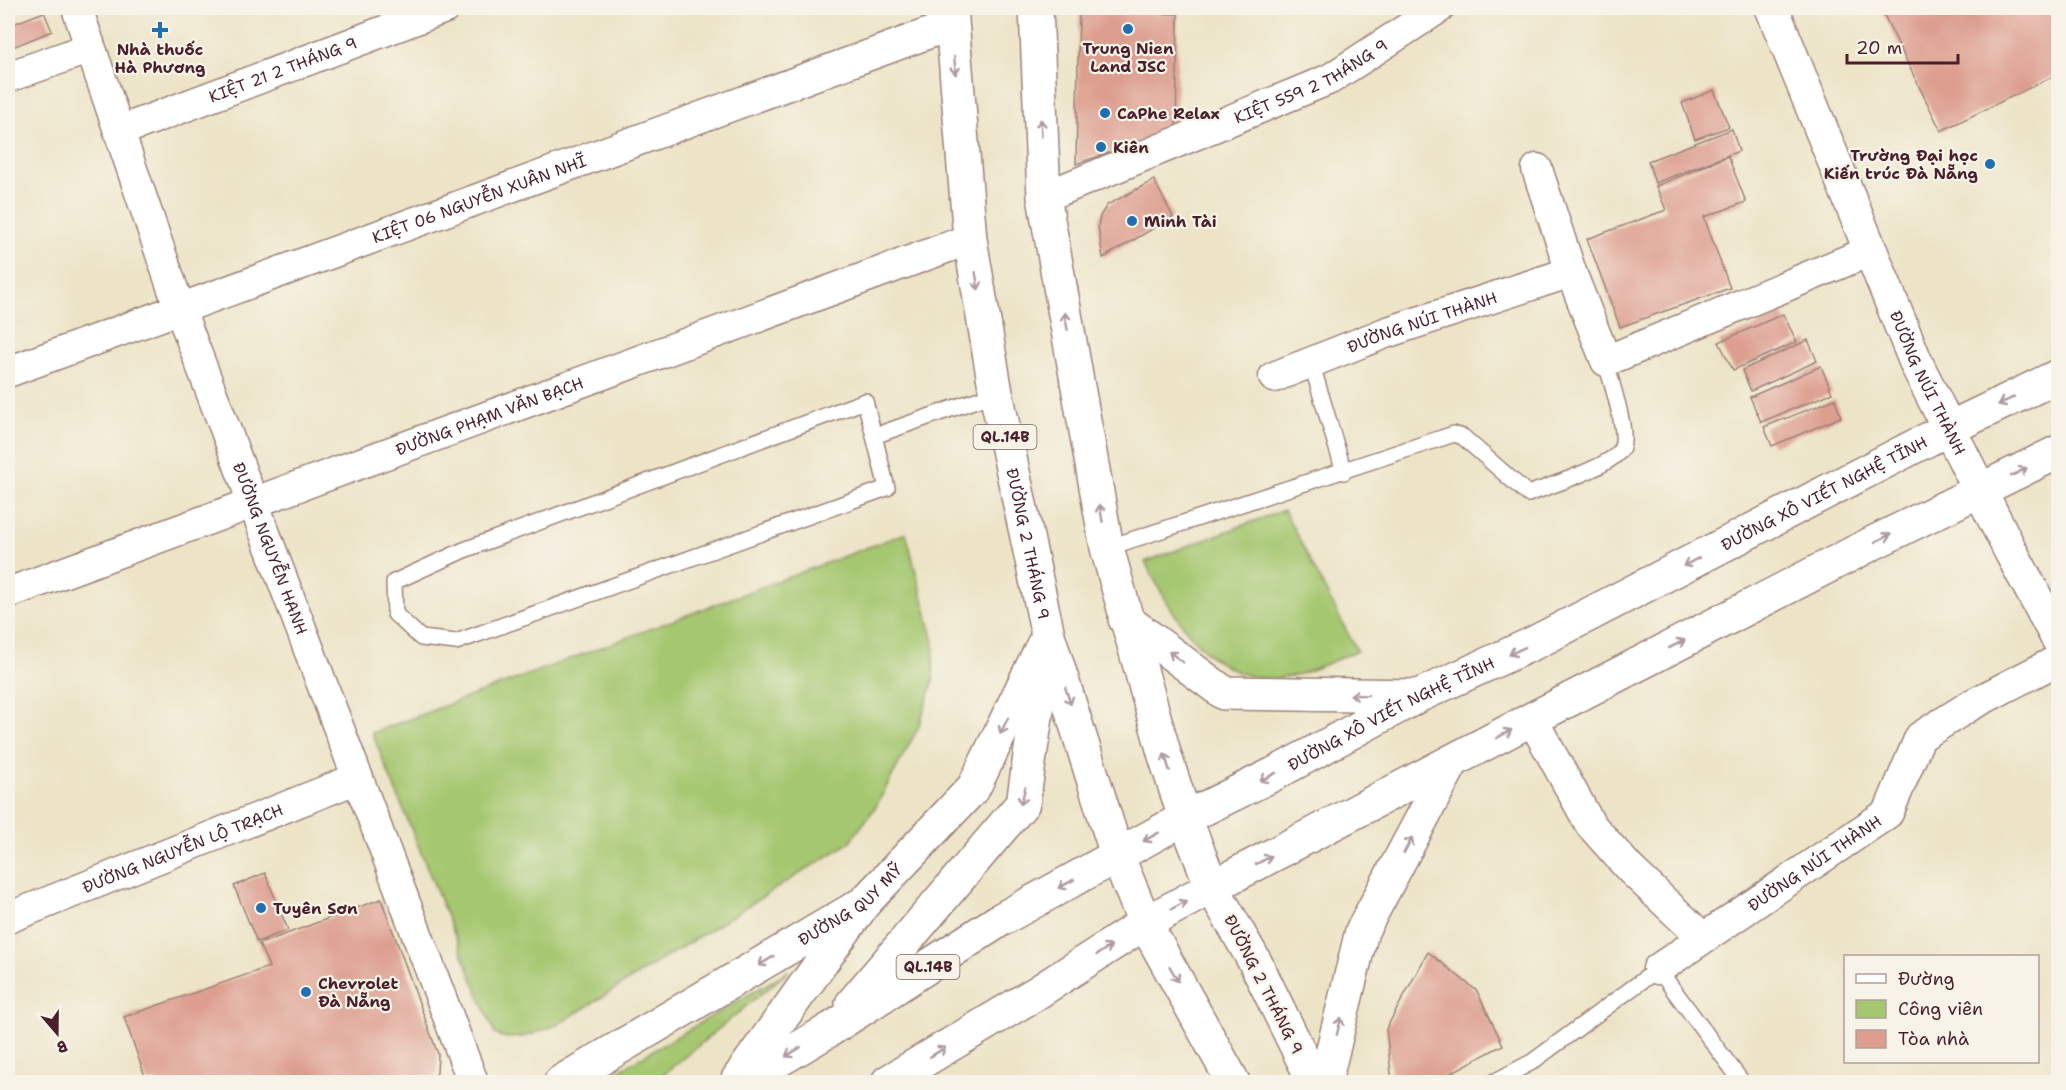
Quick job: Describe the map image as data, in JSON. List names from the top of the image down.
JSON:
{
  "streets": {
    "main road": [
      "ĐƯỜNG NÚI THÀNH",
      "QL.14B",
      "ĐƯỜNG XÔ VIẾT NGHỆ TĨNH",
      "ĐƯỜNG 2 THÁNG 9",
      "ĐƯỜNG QUY MỸ"
    ],
    "street": [
      "KIỆT 21 2 THÁNG 9",
      "KIỆT 559 2 THÁNG 9",
      "KIỆT 06 NGUYỄN XUÂN NHĨ",
      "ĐƯỜNG PHẠM VĂN BẠCH",
      "ĐƯỜNG NGUYỄN HANH",
      "ĐƯỜNG NGUYỄN LỘ TRẠCH"
    ]
  },
  "crossings": [
    ["KIỆT 21 2 THÁNG 9", "ĐƯỜNG NGUYỄN HANH"],
    ["KIỆT 06 NGUYỄN XUÂN NHĨ", "ĐƯỜNG 2 THÁNG 9"],
    ["KIỆT 06 NGUYỄN XUÂN NHĨ", "ĐƯỜNG NGUYỄN HANH"],
    ["ĐƯỜNG NÚI THÀNH", "ĐƯỜNG XÔ VIẾT NGHỆ TĨNH"],
    ["ĐƯỜNG PHẠM VĂN BẠCH", "ĐƯỜNG 2 THÁNG 9"],
    ["ĐƯỜNG PHẠM VĂN BẠCH", "ĐƯỜNG NGUYỄN HANH"],
    ["QL.14B", "ĐƯỜNG XÔ VIẾT NGHỆ TĨNH"],
    ["QL.14B", "ĐƯỜNG 2 THÁNG 9"],
    ["ĐƯỜNG XÔ VIẾT NGHỆ TĨNH", "ĐƯỜNG 2 THÁNG 9"],
    ["ĐƯỜNG 2 THÁNG 9", "ĐƯỜNG QUY MỸ"],
    ["ĐƯỜNG NGUYỄN HANH", "ĐƯỜNG NGUYỄN LỘ TRẠCH"]
  ],
  "places": {
    "other": [
      "Trung Nien Land JSC",
      "CaPhe Relax",
      "Kiên",
      "Trường Đại học Kiến trúc Đà Nẵng",
      "Minh Tài",
      "Tuyên Sơn",
      "Chevrolet Đà Nẵng"
    ],
    "health": ["Nhà thuốc Hà Phương"]
  },
  "legend": ["Đường", "Công viên", "Tòa nhà"],
  "scale_bar": "20 m",
  "north": "bottom"
}
